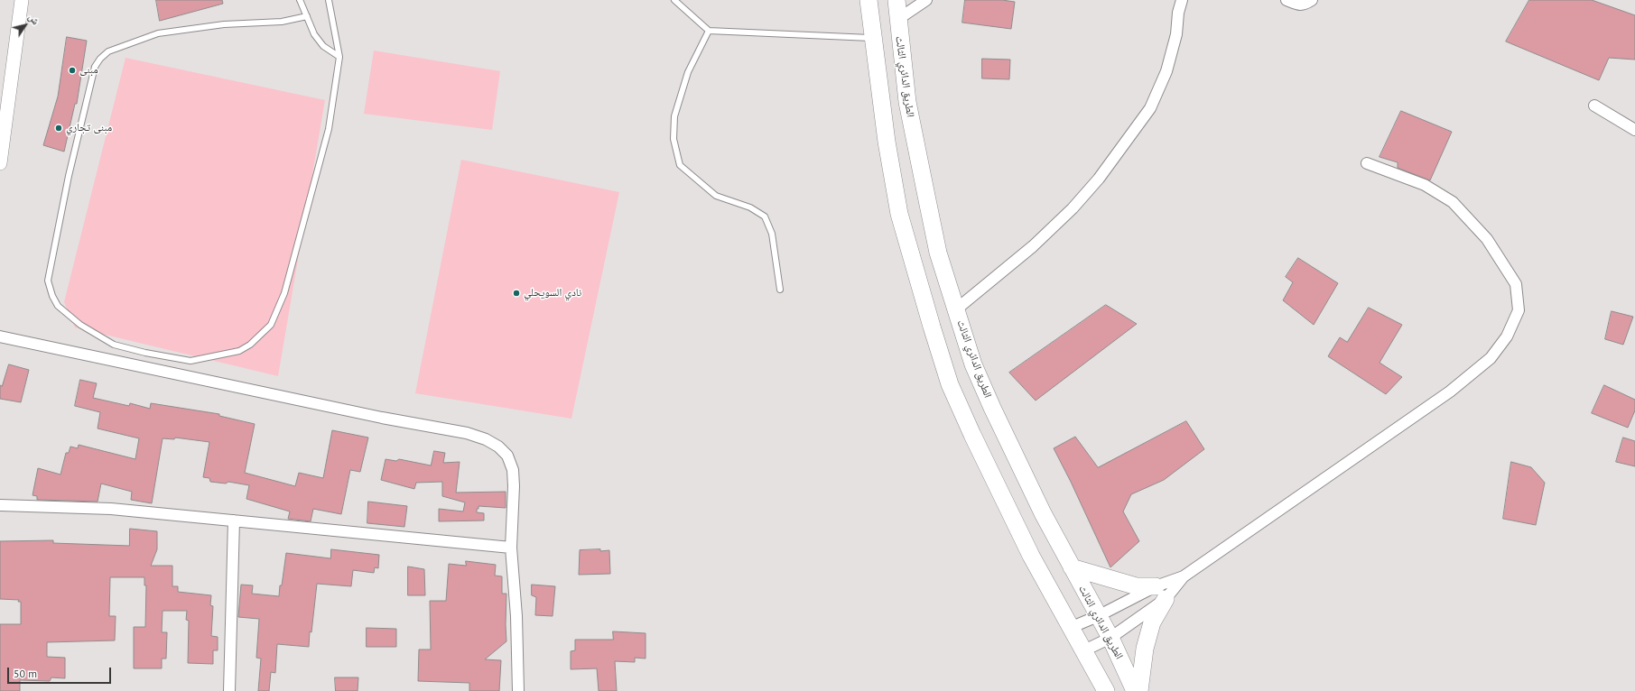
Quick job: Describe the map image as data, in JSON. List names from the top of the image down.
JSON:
{
  "streets": {
    "main road": ["الطريق الدائري الثالث"]
  },
  "places": ["مبنى", "مبنى تجاري", "نادي السويحلي"],
  "scale_bar": "50 m",
  "north": "top right"
}
